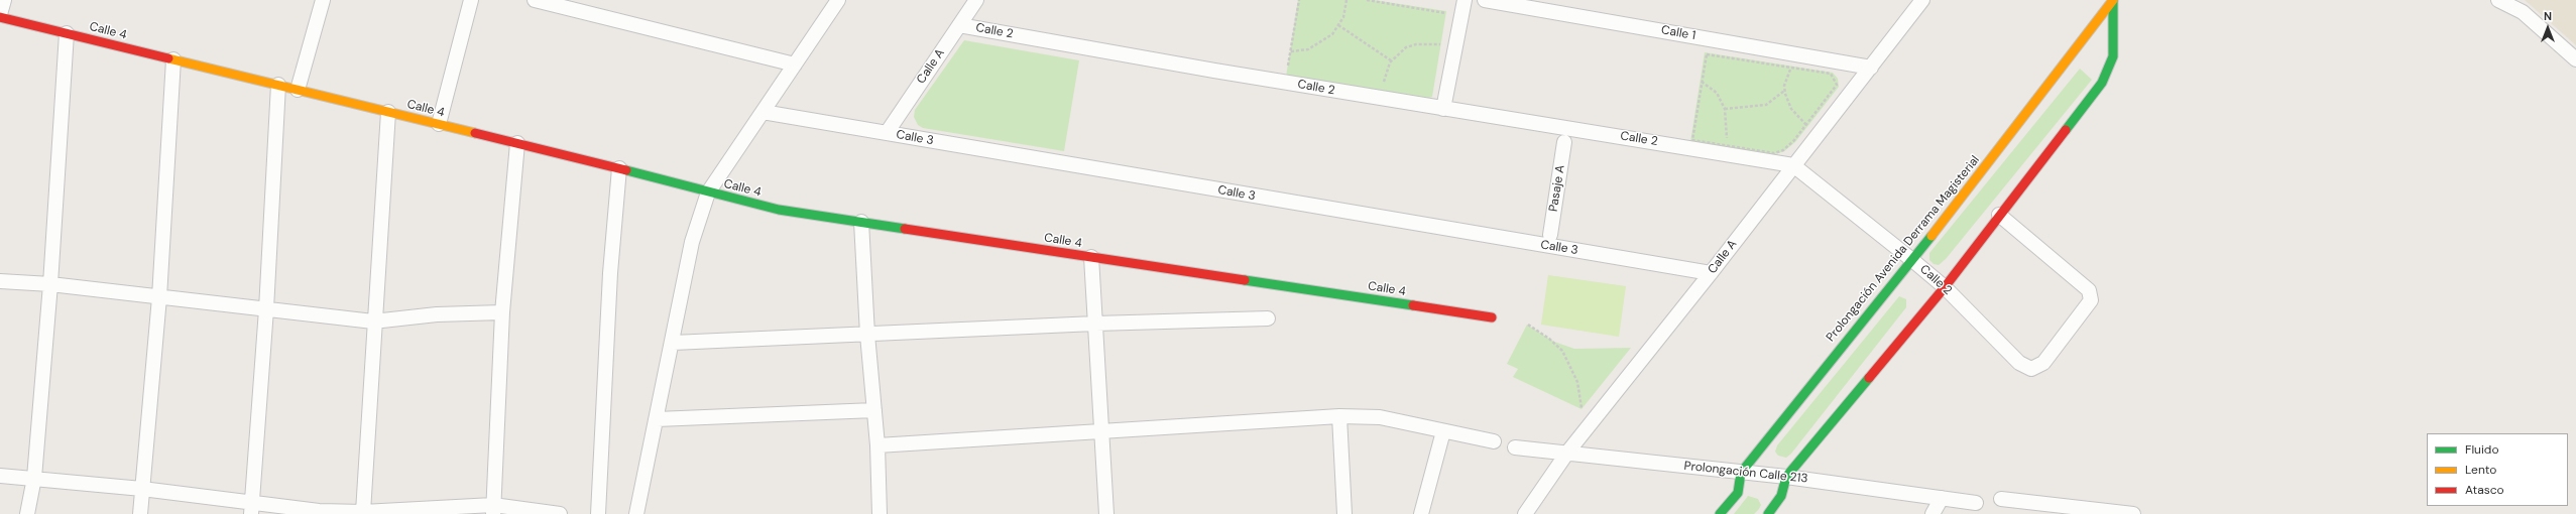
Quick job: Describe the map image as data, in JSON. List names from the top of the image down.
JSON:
{
  "streets": {
    "street": [
      "Calle 4",
      "Calle 2",
      "Calle 1",
      "Calle A",
      "Calle 3",
      "Pasaje A",
      "Prolongación Avenida Derrama Magisterial",
      "Prolongación Calle 213"
    ]
  },
  "crossings": [
    ["Calle 2", "Calle A"],
    ["Calle 2", "Prolongación Avenida Derrama Magisterial"],
    ["Calle 1", "Calle A"],
    ["Calle A", "Calle 3"],
    ["Calle A", "Prolongación Calle 213"],
    ["Prolongación Avenida Derrama Magisterial", "Prolongación Calle 213"]
  ],
  "legend": ["Fluido", "Lento", "Atasco"],
  "north": "top"
}
